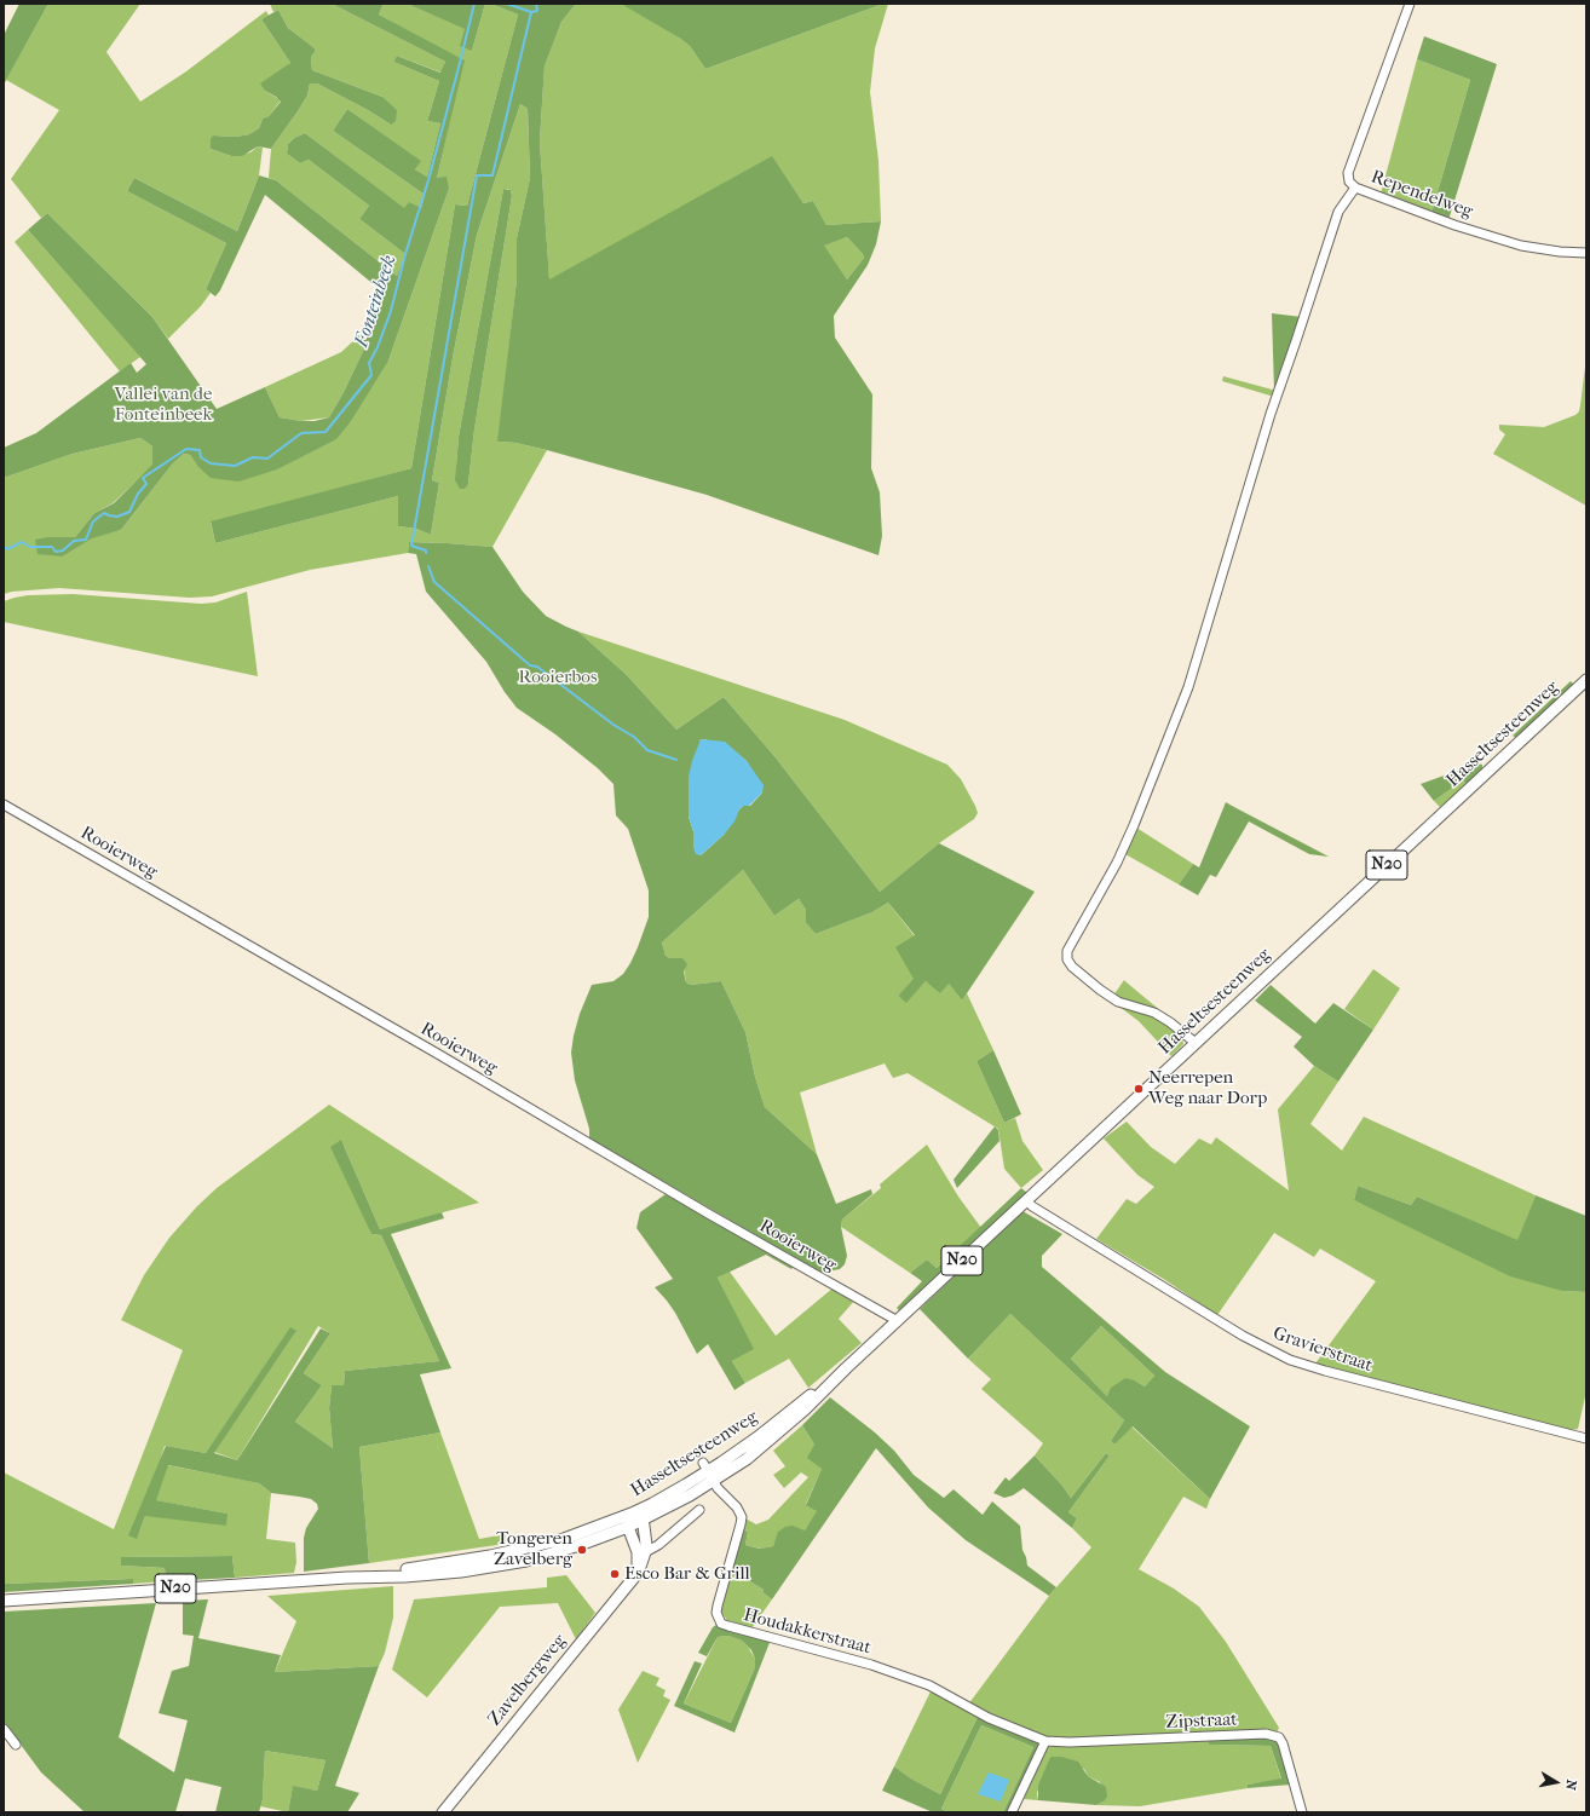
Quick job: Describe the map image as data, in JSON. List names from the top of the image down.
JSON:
{
  "streets": {
    "main road": ["Hasseltsesteenweg", "N20", "Zavelbergweg"],
    "street": [
      "Rependelweg",
      "Rooierweg",
      "Gravierstraat",
      "Houdakkerstraat",
      "Zipstraat"
    ]
  },
  "crossings": [
    ["Hasseltsesteenweg", "Rooierweg"],
    ["Hasseltsesteenweg", "Gravierstraat"],
    ["Hasseltsesteenweg", "Houdakkerstraat"],
    ["Hasseltsesteenweg", "Zavelbergweg"],
    ["Houdakkerstraat", "Zipstraat"]
  ],
  "water": ["Fonteinbeek"],
  "parks": ["Vallei van de Fonteinbeek", "Rooierbos"],
  "places": ["Neerrepen Weg naar Dorp", "Tongeren Zavelberg", "Esco Bar & Grill"],
  "north": "right"
}
